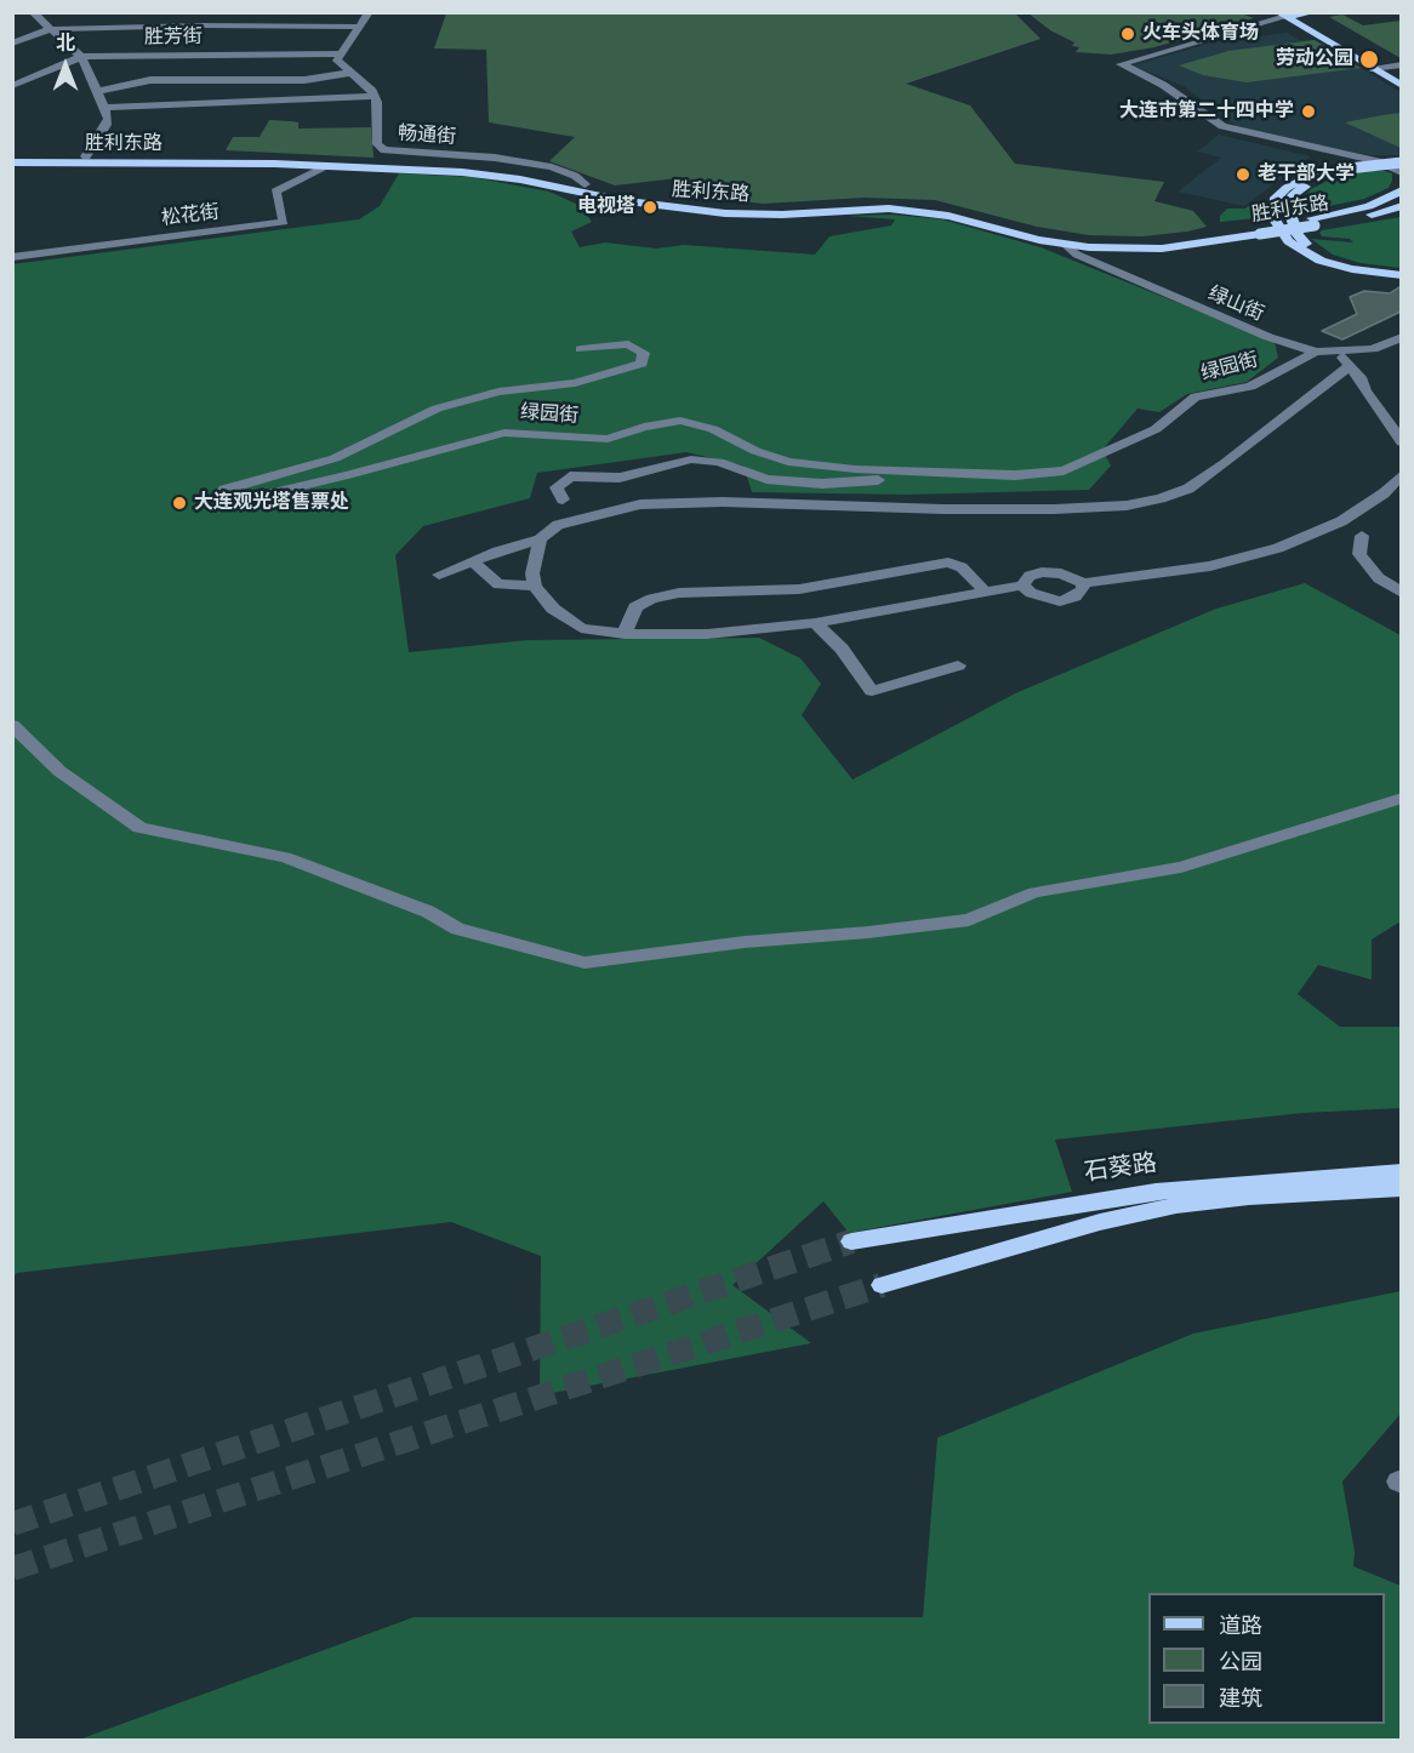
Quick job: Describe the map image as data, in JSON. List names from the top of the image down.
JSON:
{
  "streets": {
    "main road": ["胜利东路", "石葵路"],
    "street": [
      "胜芳街",
      "畅通街",
      "松花街",
      "绿山街",
      "绿园街"
    ]
  },
  "crossings": [
    ["胜利东路", "松花街"],
    ["胜利东路", "绿山街"],
    ["绿山街", "绿园街"]
  ],
  "places": [
    "火车头体育场",
    "劳动公园",
    "大连市第二十四中学",
    "老干部大学",
    "电视塔",
    "大连观光塔售票处"
  ],
  "legend": ["道路", "公园", "建筑"],
  "north": "top"
}
